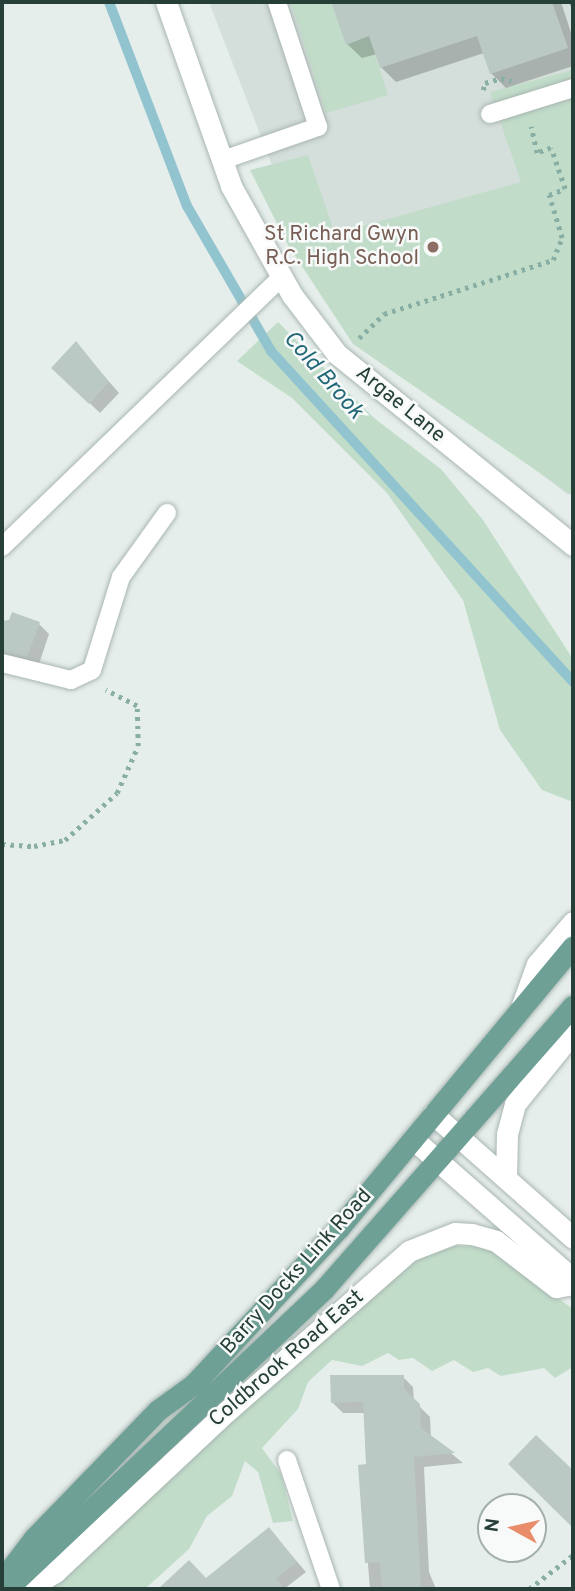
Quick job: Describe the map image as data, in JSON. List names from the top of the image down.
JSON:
{
  "streets": {
    "main road": ["Barry Docks Link Road"],
    "street": ["Argae Lane", "Coldbrook Road East"]
  },
  "crossings": [
    ["Barry Docks Link Road", "Coldbrook Road East"]
  ],
  "water": ["Cold Brook"],
  "places": ["St Richard Gwyn R.C. High School"],
  "north": "left"
}
